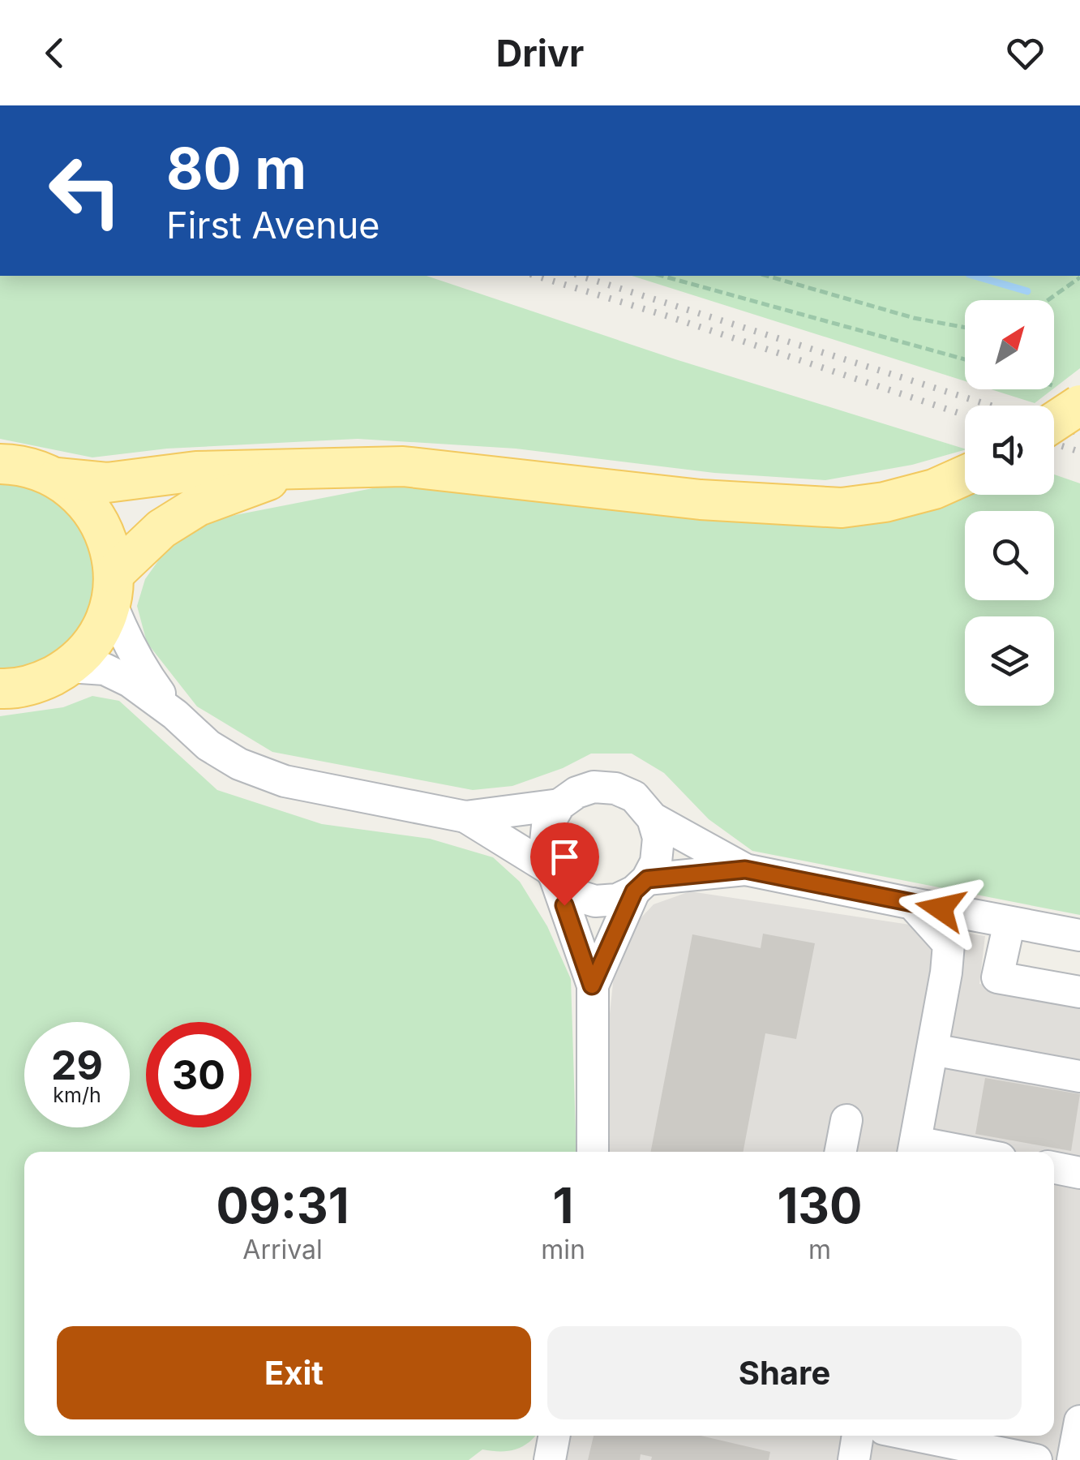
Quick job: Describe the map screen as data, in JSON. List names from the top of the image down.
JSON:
{
  "north": "top right",
  "page": {
    "header": "Drivr",
    "turn": ["80 m", "First Avenue"],
    "speed": "29 km/h",
    "limit": "30",
    "eta": [
      "09:31",
      "Arrival",
      "1",
      "min",
      "130",
      "m"
    ],
    "buttons": ["Exit", "Share"]
  }
}
